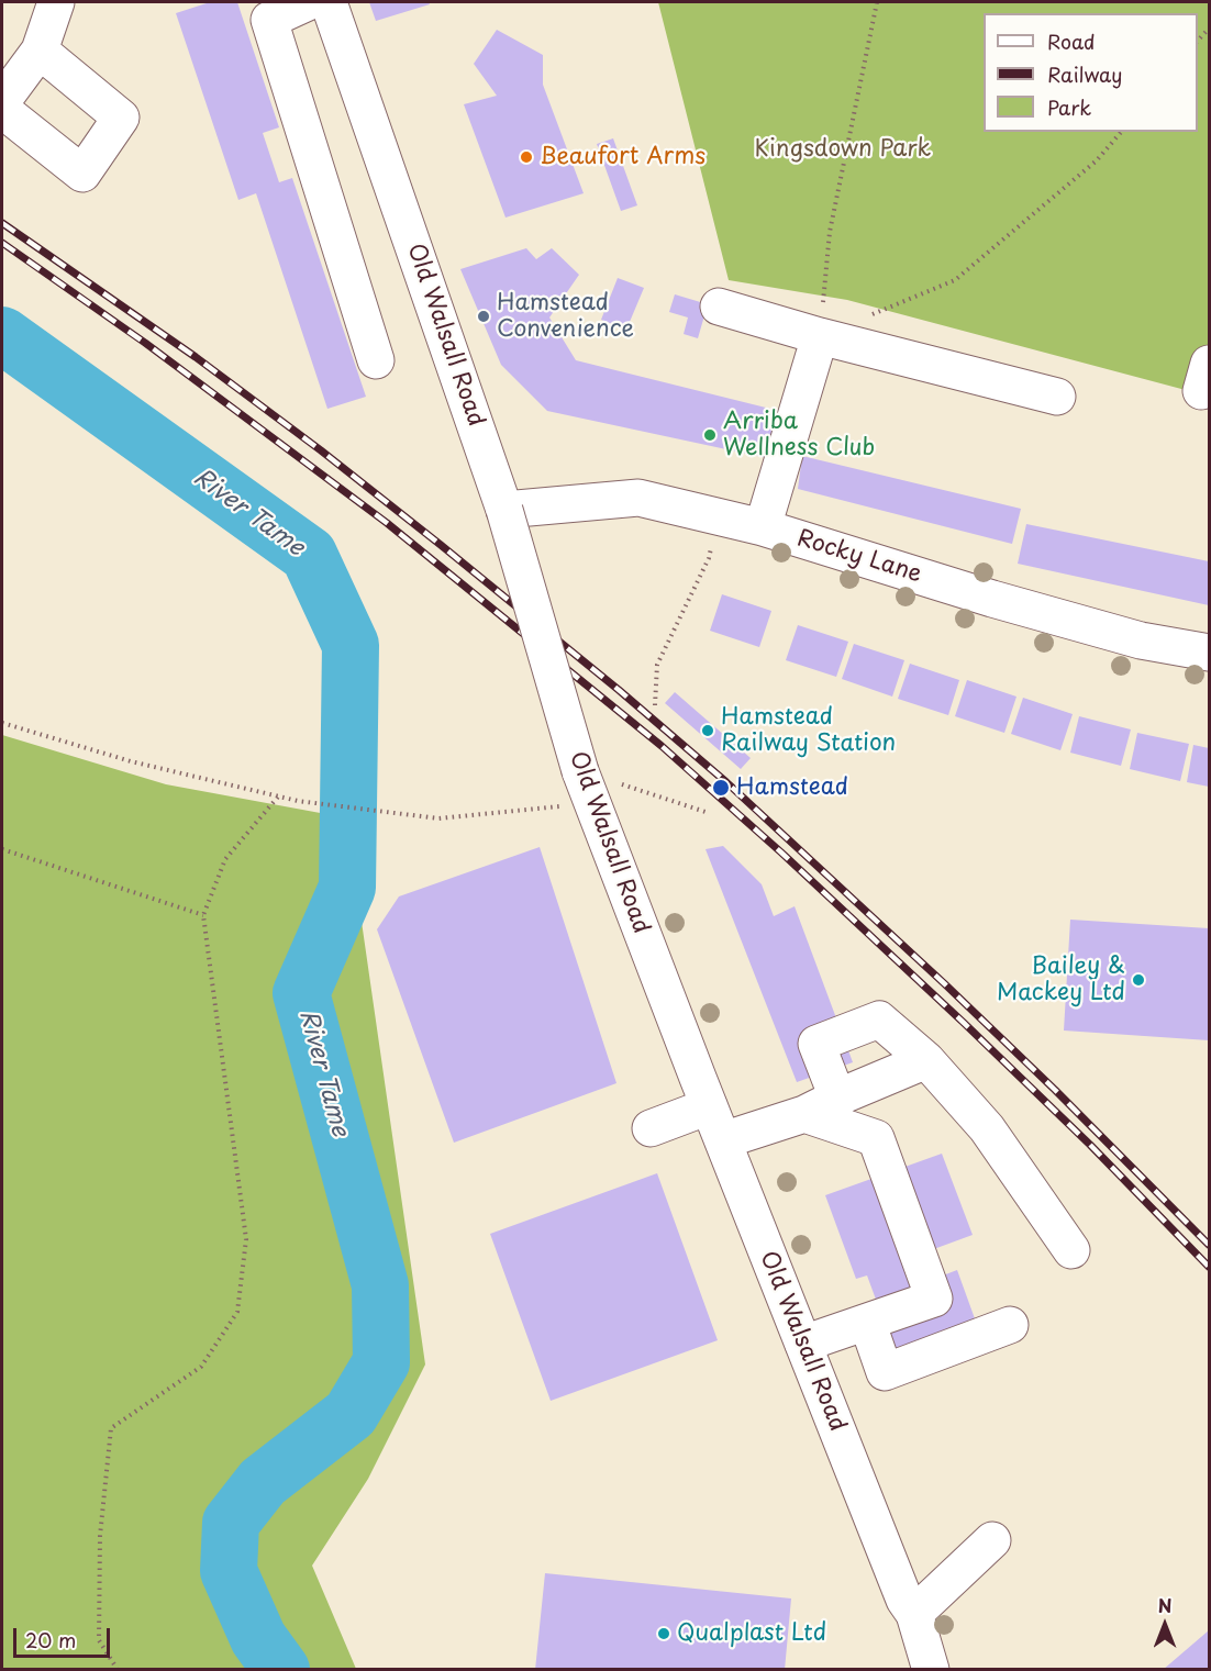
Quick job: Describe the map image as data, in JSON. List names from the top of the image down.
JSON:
{
  "streets": {
    "main road": ["Old Walsall Road", "Rocky Lane"]
  },
  "crossings": [
    ["Old Walsall Road", "Rocky Lane"]
  ],
  "water": ["River Tame"],
  "parks": ["Kingsdown Park"],
  "places": [
    "Beaufort Arms",
    "Hamstead Convenience",
    "Arriba Wellness Club",
    "Hamstead Railway Station",
    "Hamstead",
    "Bailey & Mackey Ltd",
    "Qualplast Ltd"
  ],
  "legend": ["Road", "Railway", "Park"],
  "scale_bar": "20 m",
  "north": "top"
}
